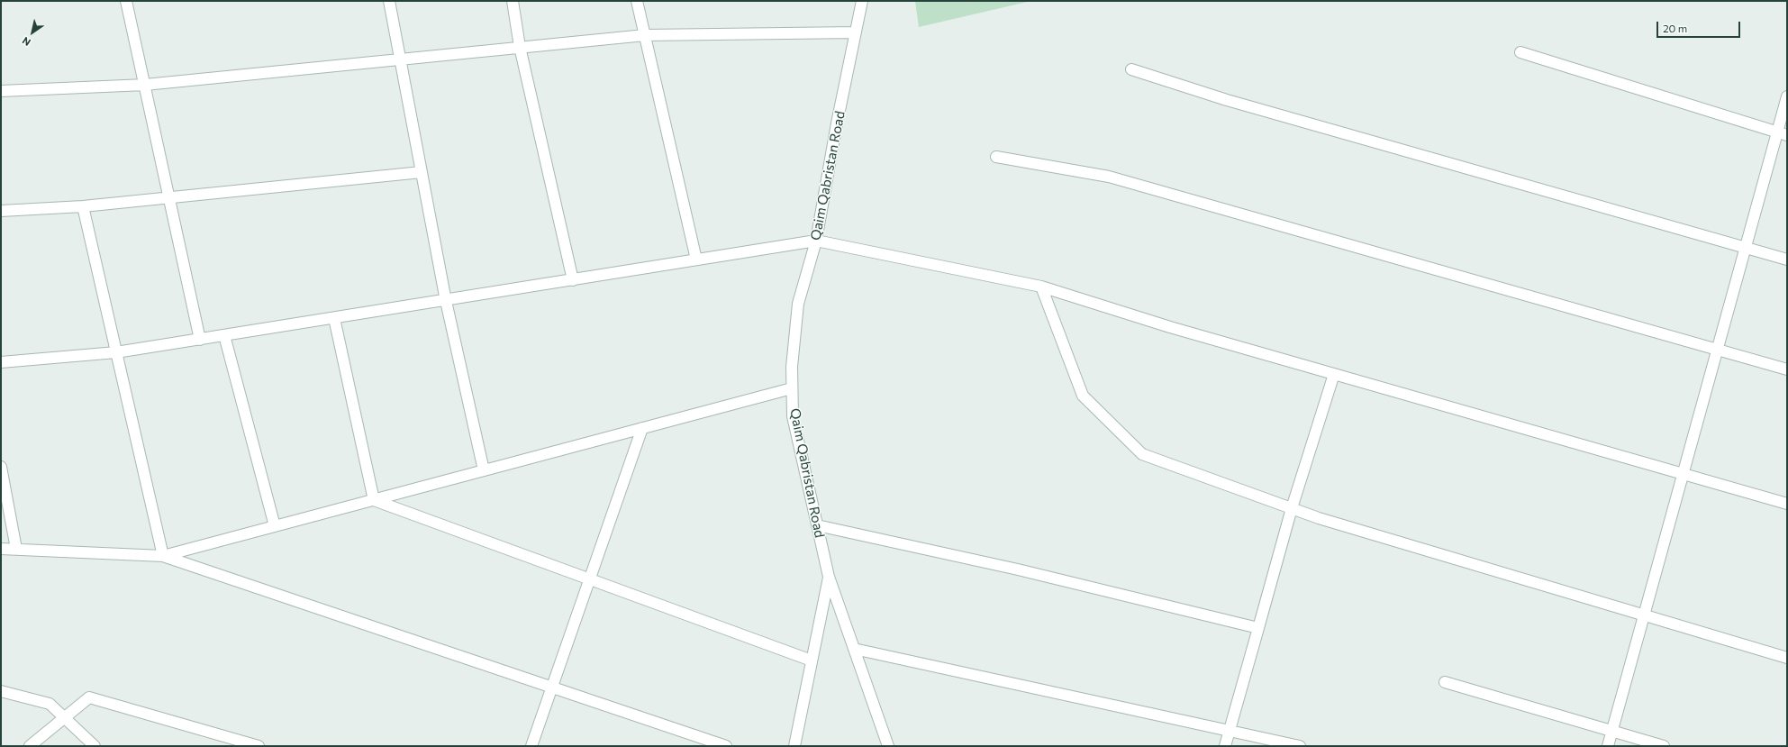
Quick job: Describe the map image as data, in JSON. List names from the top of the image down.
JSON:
{
  "streets": {
    "street": ["Qaim Qabristan Road"]
  },
  "scale_bar": "20 m",
  "north": "bottom left"
}
